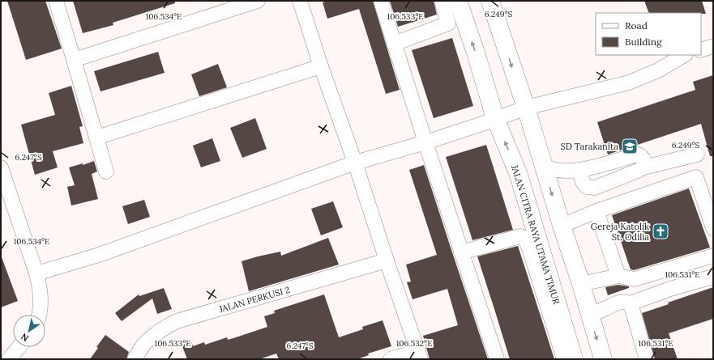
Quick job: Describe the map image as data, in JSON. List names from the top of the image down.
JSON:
{
  "streets": {
    "main road": ["JALAN CITRA RAYA UTAMA TIMUR"],
    "street": ["JALAN PERKUSI 2"]
  },
  "places": {
    "school or university": ["SD Tarakanita"],
    "church": ["Gereja Katolik St. Odilia"]
  },
  "legend": ["Road", "Building"],
  "north": "bottom left",
  "coordinates": [
    "6.249°S",
    "106.534°E",
    "106.533°E",
    "6.247°S",
    "106.531°E",
    "106.532°E"
  ]
}
